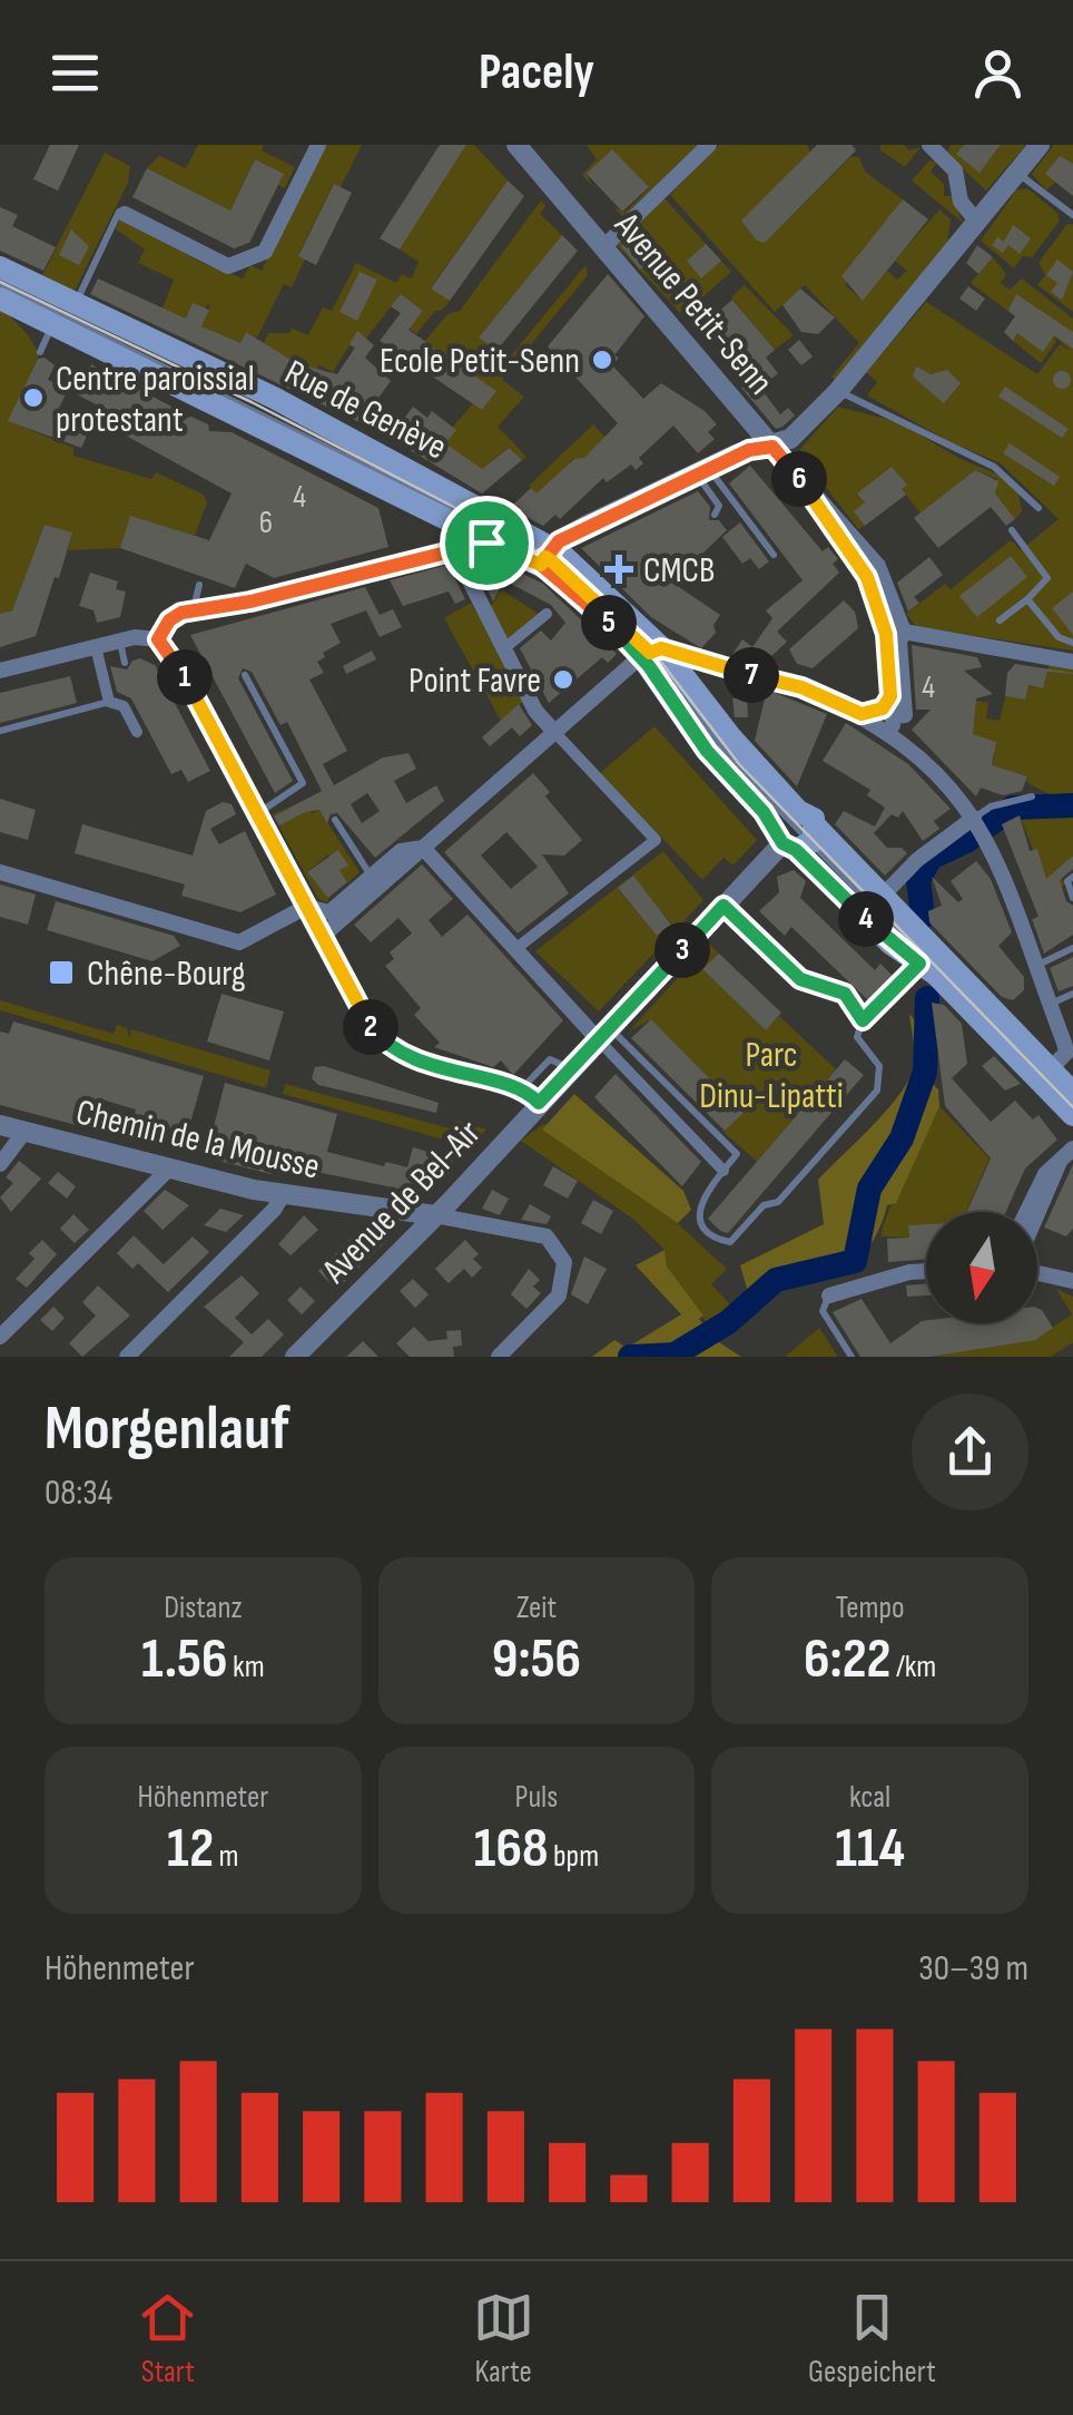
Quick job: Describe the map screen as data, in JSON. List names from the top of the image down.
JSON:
{
  "streets": {
    "main road": ["Rue de Genève"],
    "street": ["Avenue Petit-Senn", "Chemin de la Mousse", "Avenue de Bel-Air"]
  },
  "crossings": [
    ["Rue de Genève", "Avenue de Bel-Air"],
    ["Chemin de la Mousse", "Avenue de Bel-Air"]
  ],
  "parks": ["Parc Dinu-Lipatti"],
  "places": {
    "other": ["Ecole Petit-Senn", "Centre paroissial protestant", "Point Favre"],
    "health": ["CMCB"],
    "transit": ["Chêne-Bourg"]
  },
  "house_numbers": ["4", "6", "4"],
  "north": "bottom",
  "page": {
    "header": "Pacely",
    "pins": [
      "6",
      "5",
      "7",
      "1",
      "4",
      "3",
      "2"
    ],
    "heading": ["Morgenlauf", "08:34"],
    "stats": [
      ["Distanz", "1.56 km"],
      ["Zeit", "9:56"],
      ["Tempo", "6:22 /km"],
      ["Höhenmeter", "12 m"],
      ["Puls", "168 bpm"],
      ["kcal", "114"]
    ],
    "chart": ["Höhenmeter", "30–39 m"],
    "tabs": ["Start", "Karte", "Gespeichert"]
  }
}
